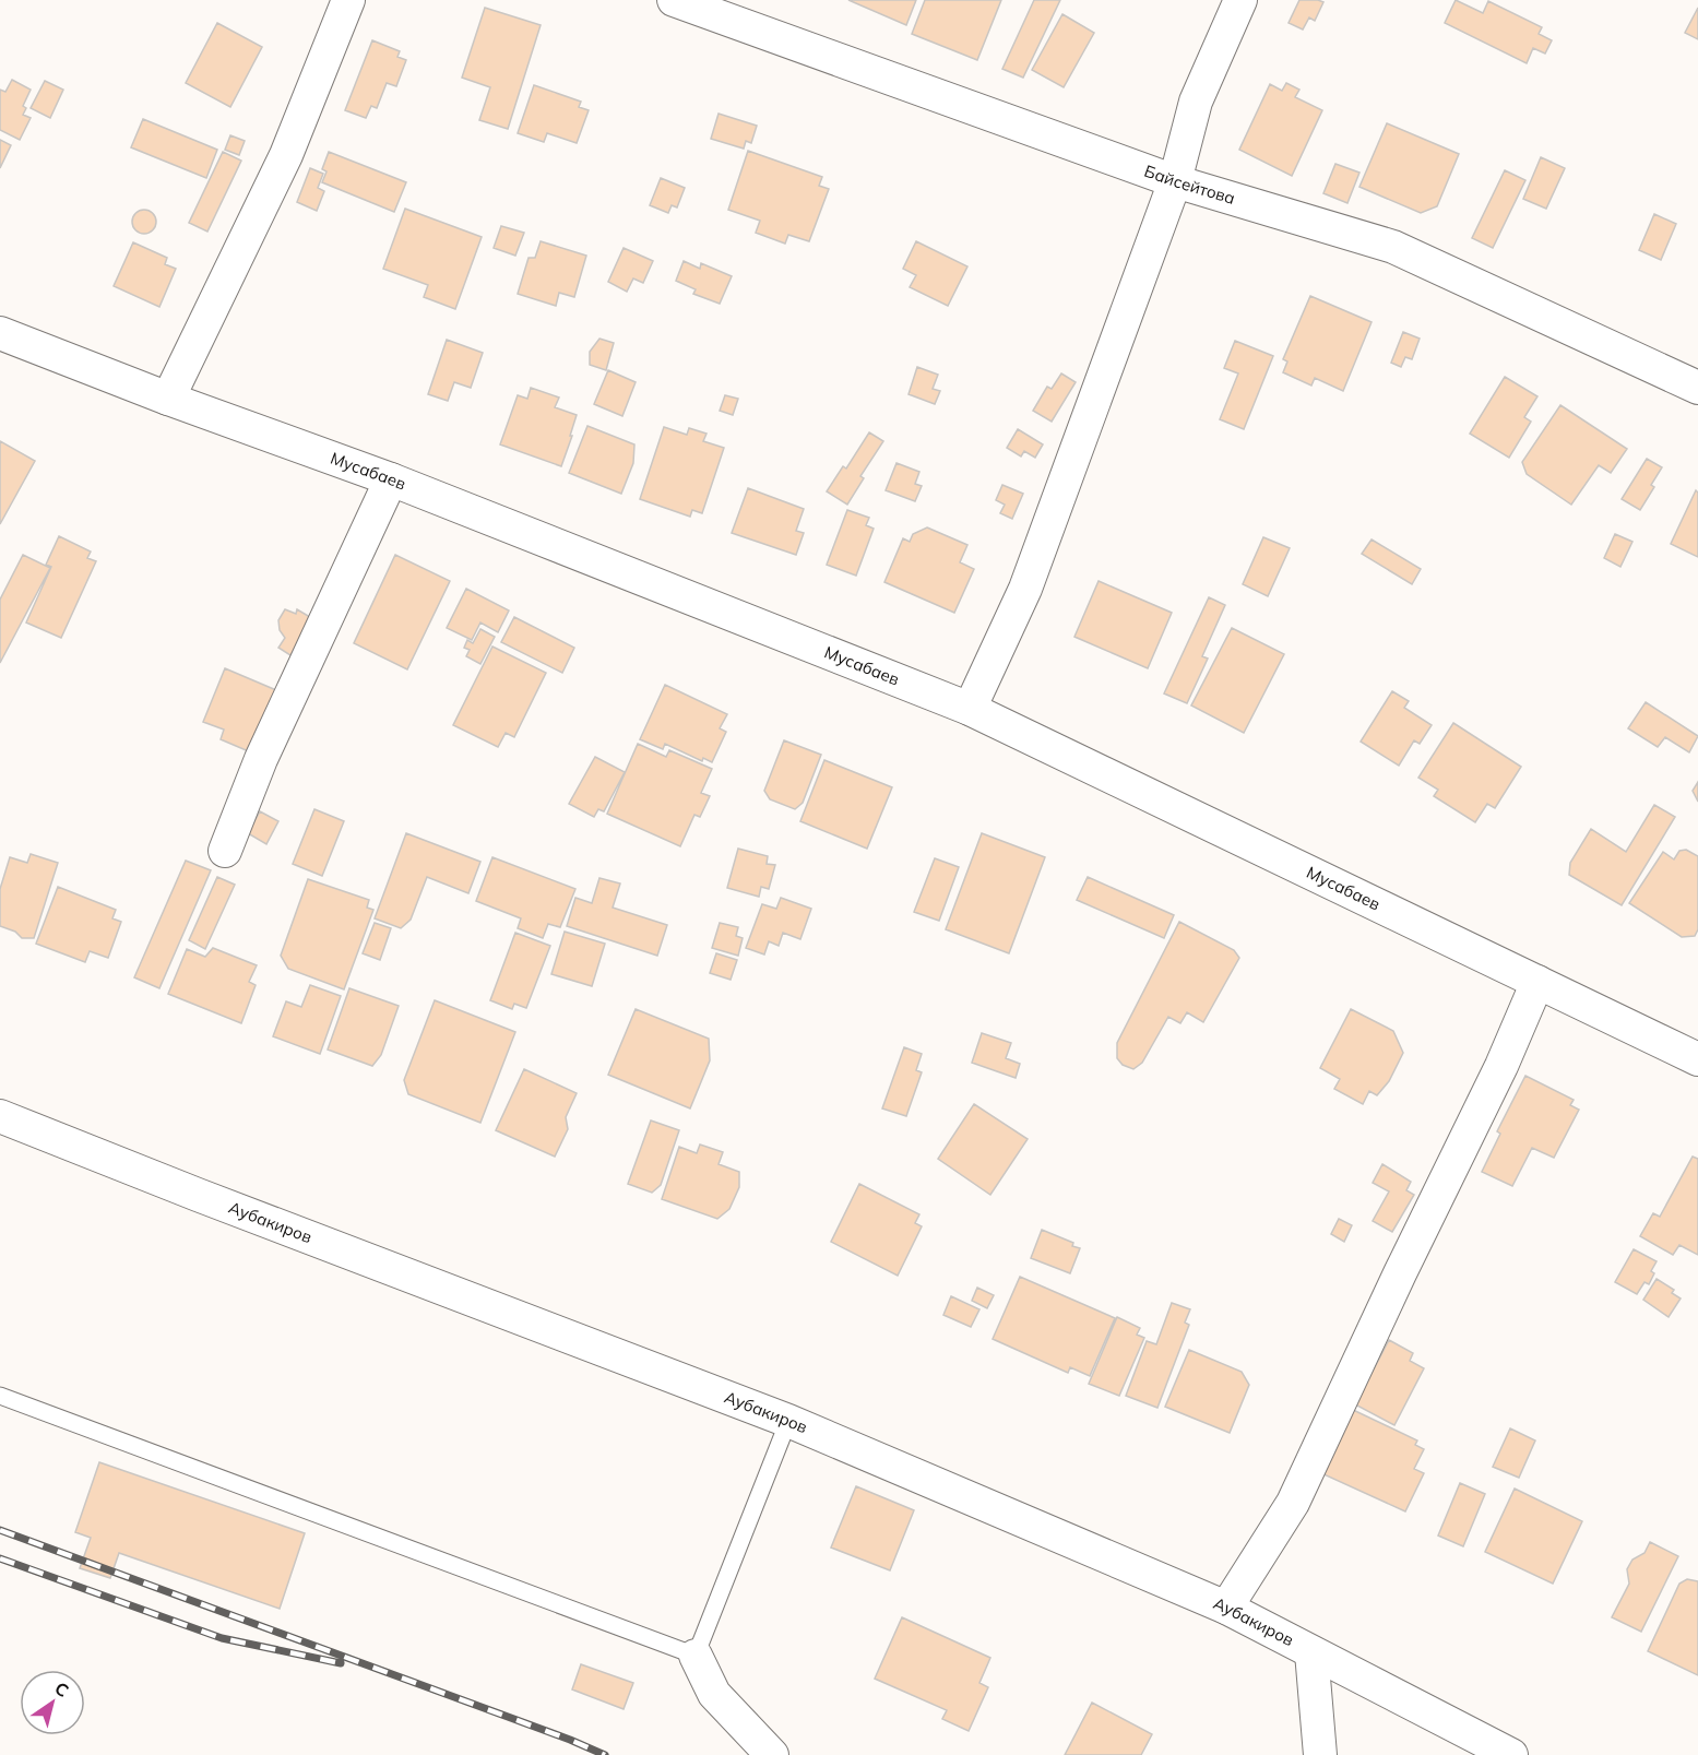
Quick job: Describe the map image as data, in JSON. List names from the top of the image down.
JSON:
{
  "streets": {
    "street": ["Байсейтова", "Мусабаев", "Аубакиров"]
  },
  "north": "top right"
}
